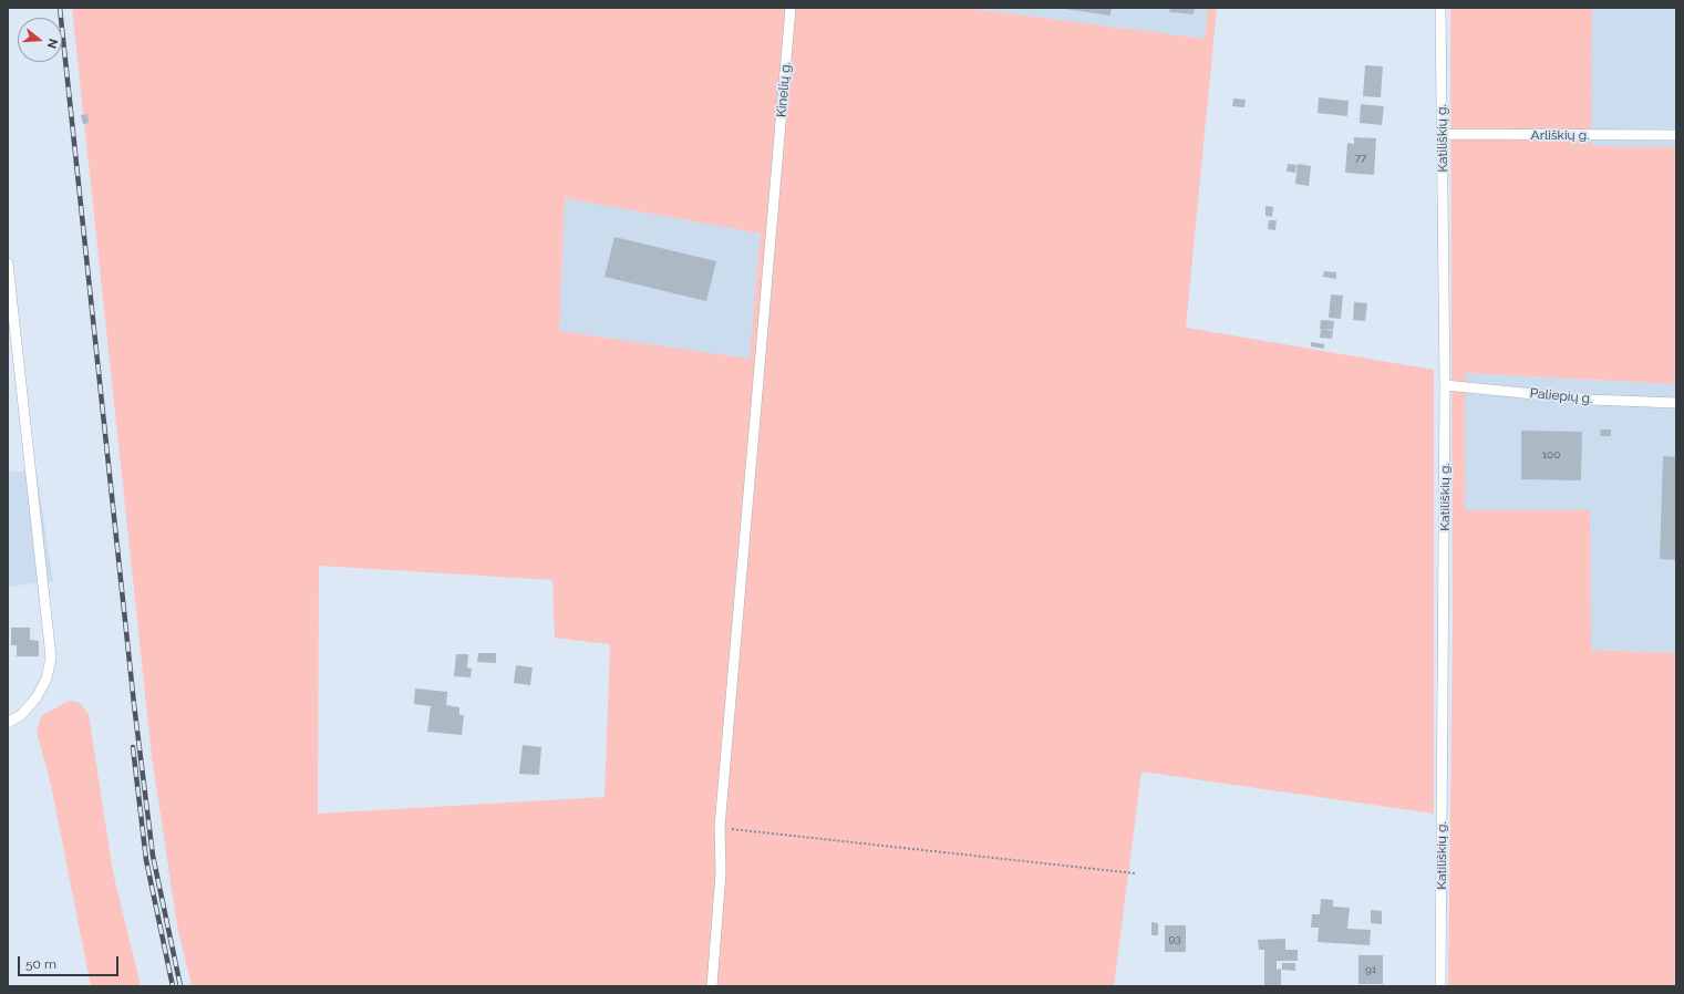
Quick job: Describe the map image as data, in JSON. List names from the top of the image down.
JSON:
{
  "streets": {
    "street": [
      "Kinelių g.",
      "Arliškių g.",
      "Katiliškių g.",
      "Paliepių g."
    ]
  },
  "crossings": [
    ["Arliškių g.", "Katiliškių g."],
    ["Katiliškių g.", "Paliepių g."]
  ],
  "house_numbers": [
    "77",
    "100",
    "93",
    "91"
  ],
  "scale_bar": "50 m",
  "north": "right"
}
